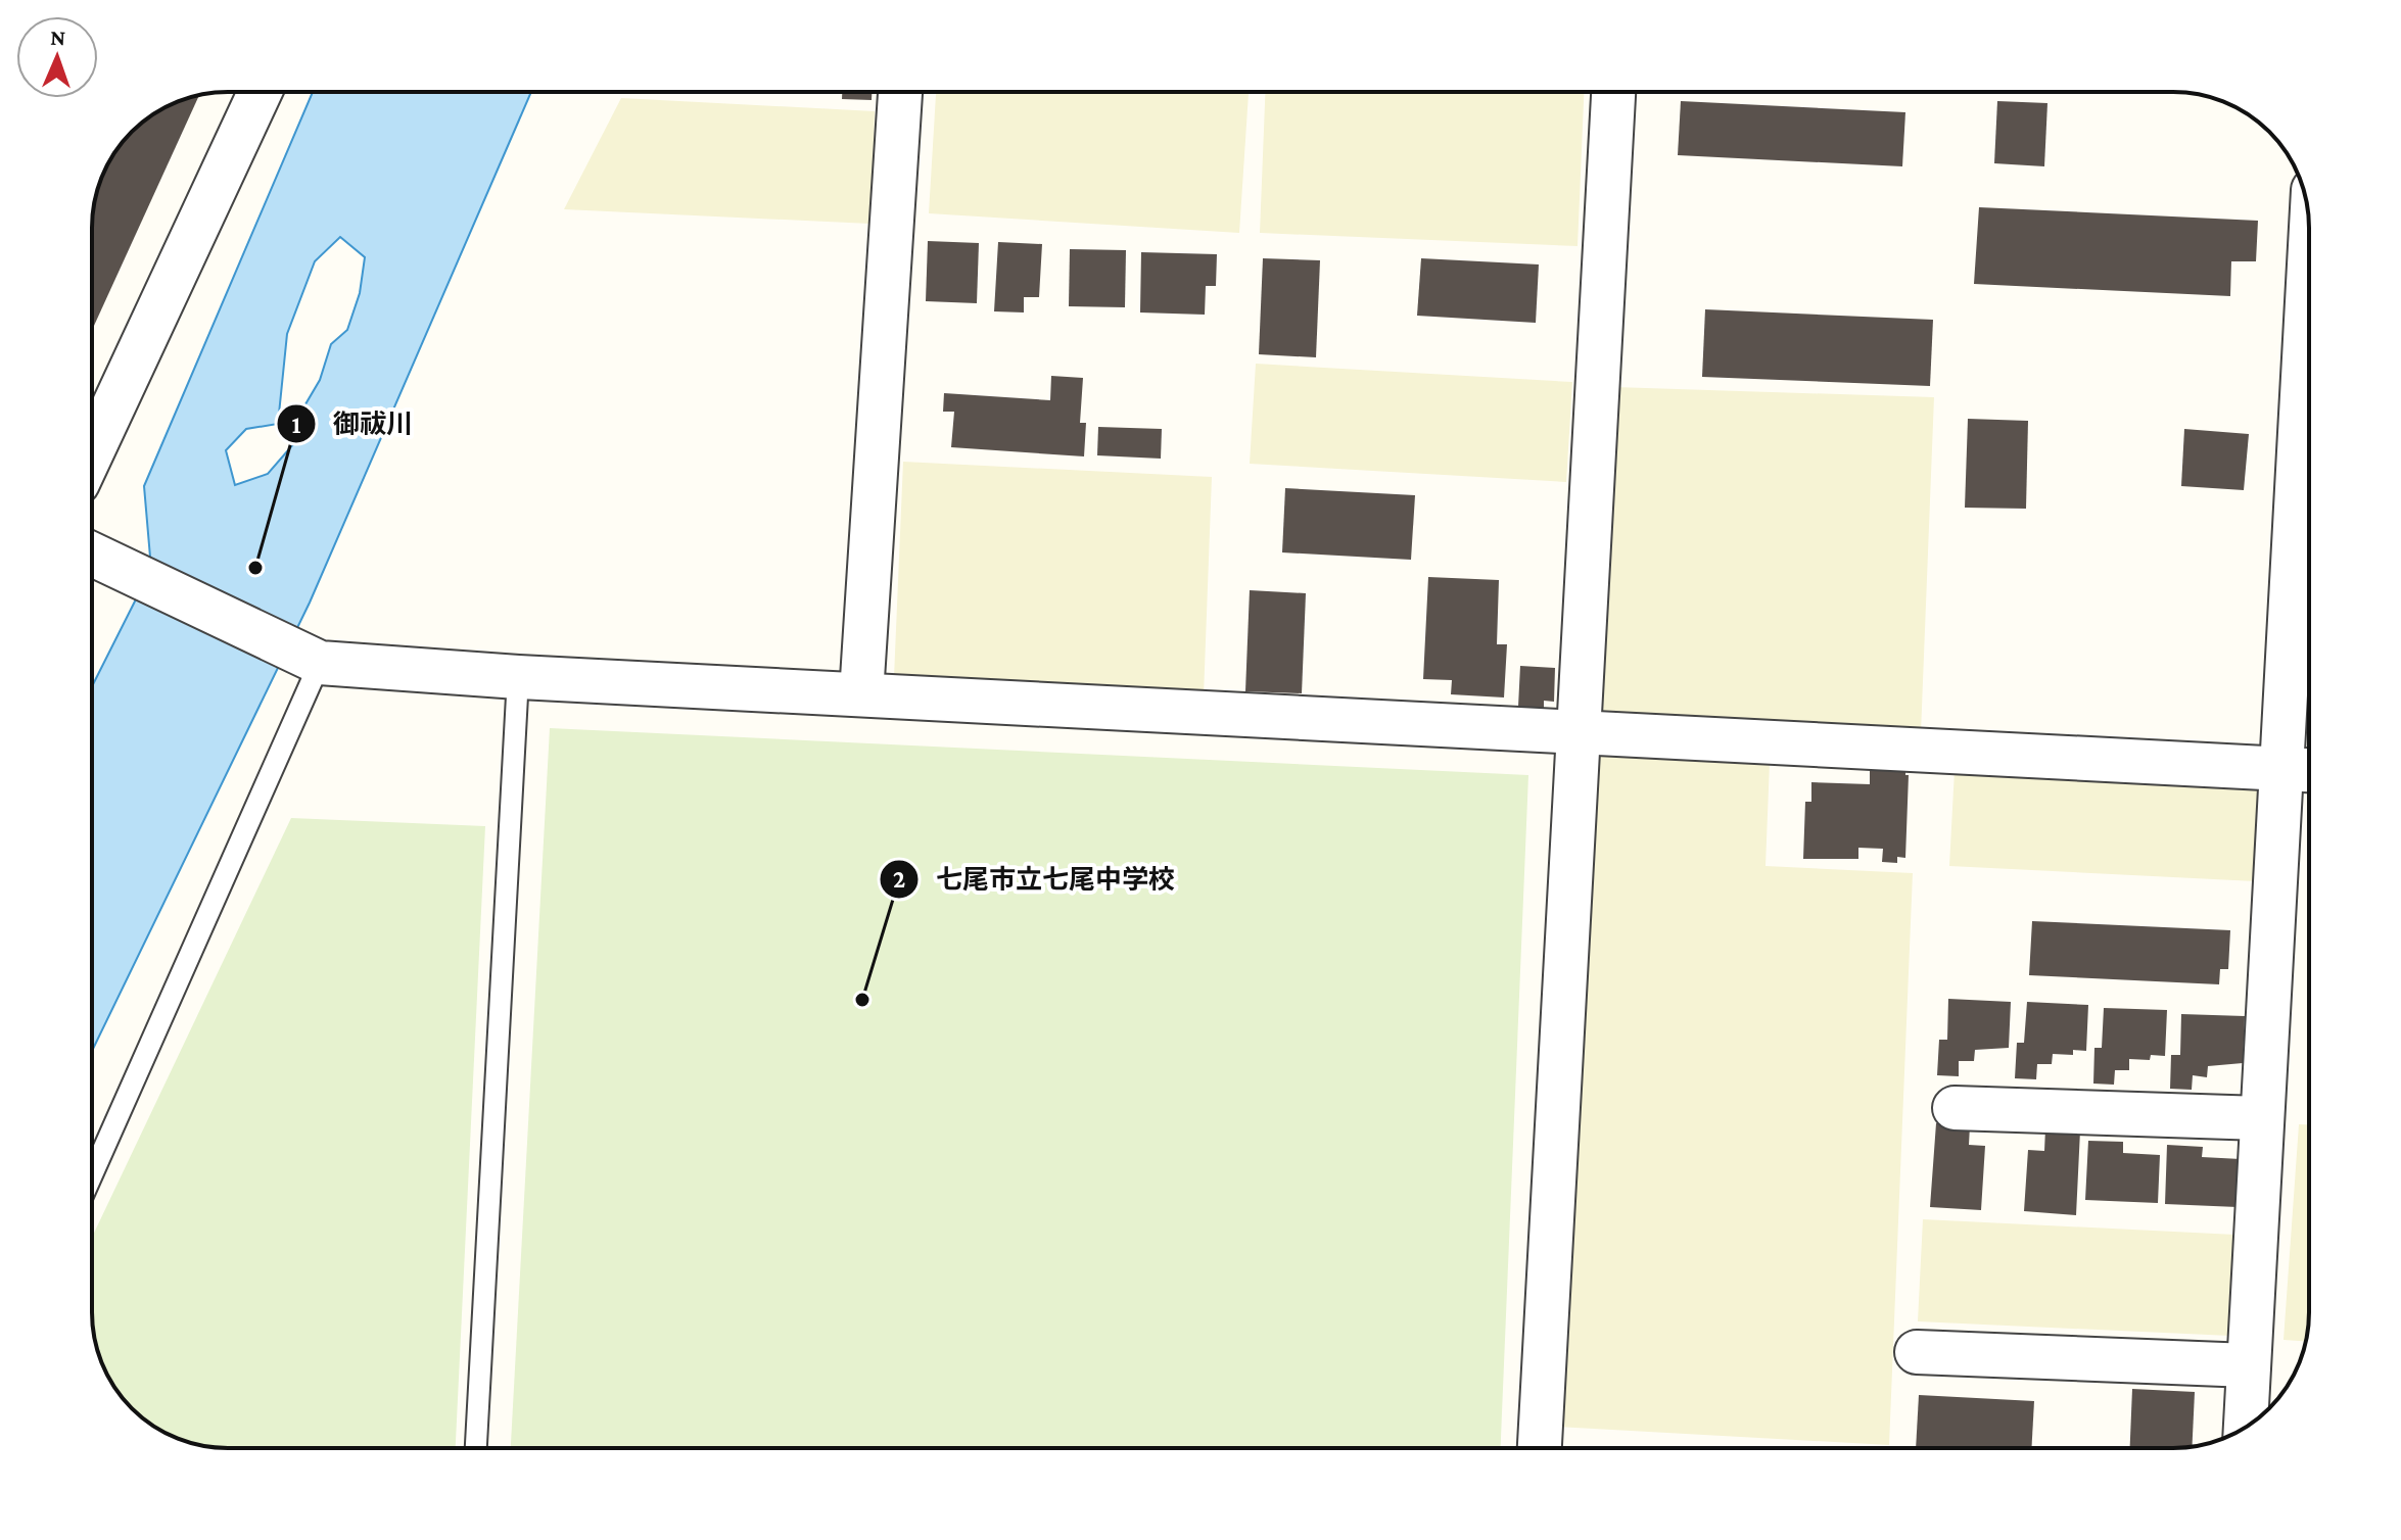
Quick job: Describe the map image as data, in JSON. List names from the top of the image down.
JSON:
{
  "places": ["御祓川", "七尾市立七尾中学校"],
  "north": "top"
}
